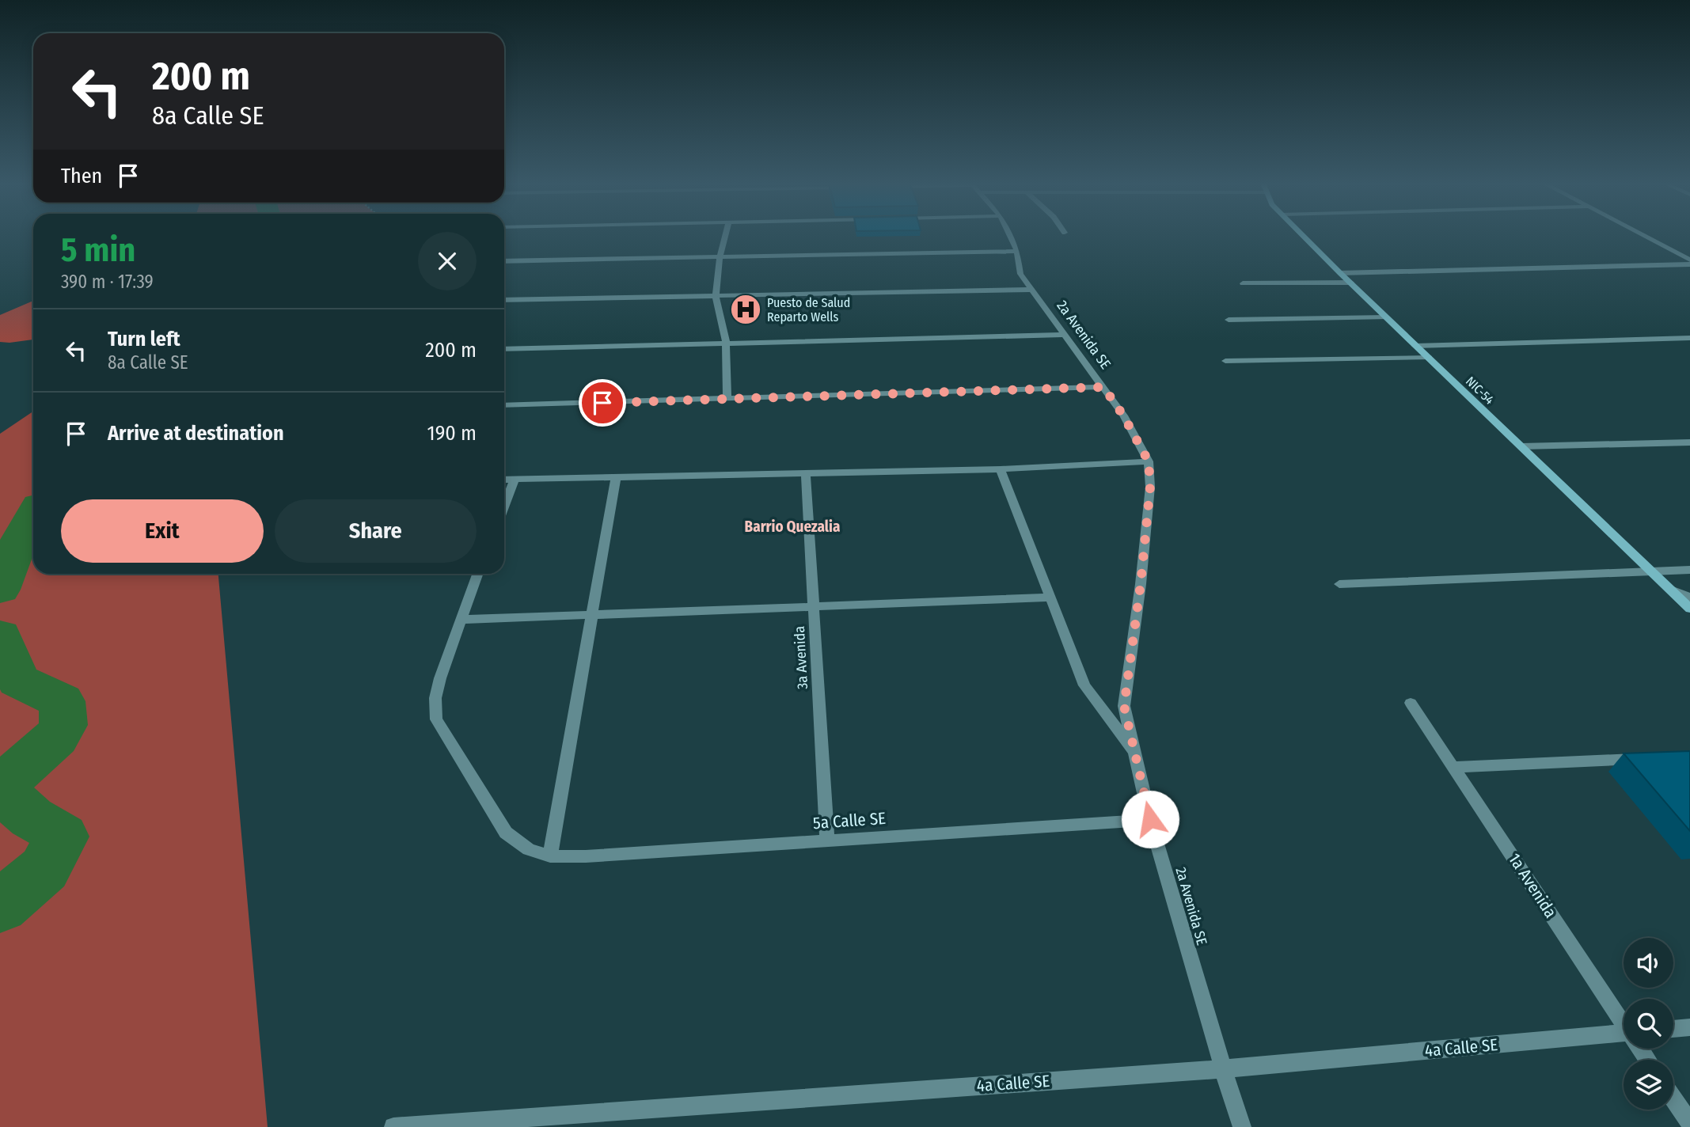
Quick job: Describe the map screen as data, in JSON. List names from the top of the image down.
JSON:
{
  "streets": {
    "main road": ["NIC-54"],
    "street": [
      "2a Avenida SE",
      "3a Avenida",
      "5a Calle SE",
      "1a Avenida",
      "4a Calle SE"
    ]
  },
  "crossings": [
    ["2a Avenida SE", "5a Calle SE"],
    ["2a Avenida SE", "4a Calle SE"],
    ["3a Avenida", "5a Calle SE"]
  ],
  "districts": ["Barrio Quezalia"],
  "places": {
    "hospital": ["Puesto de Salud Reparto Wells"]
  },
  "page": {
    "turn": ["200 m", "8a Calle SE"],
    "then": "Then",
    "heading": ["5 min", "390 m · 17:39"],
    "list": [
      {
        "name": "Turn left",
        "note": "8a Calle SE",
        "value": "200 m"
      },
      {
        "name": "Arrive at destination",
        "value": "190 m"
      }
    ],
    "buttons": ["Exit", "Share"]
  }
}
